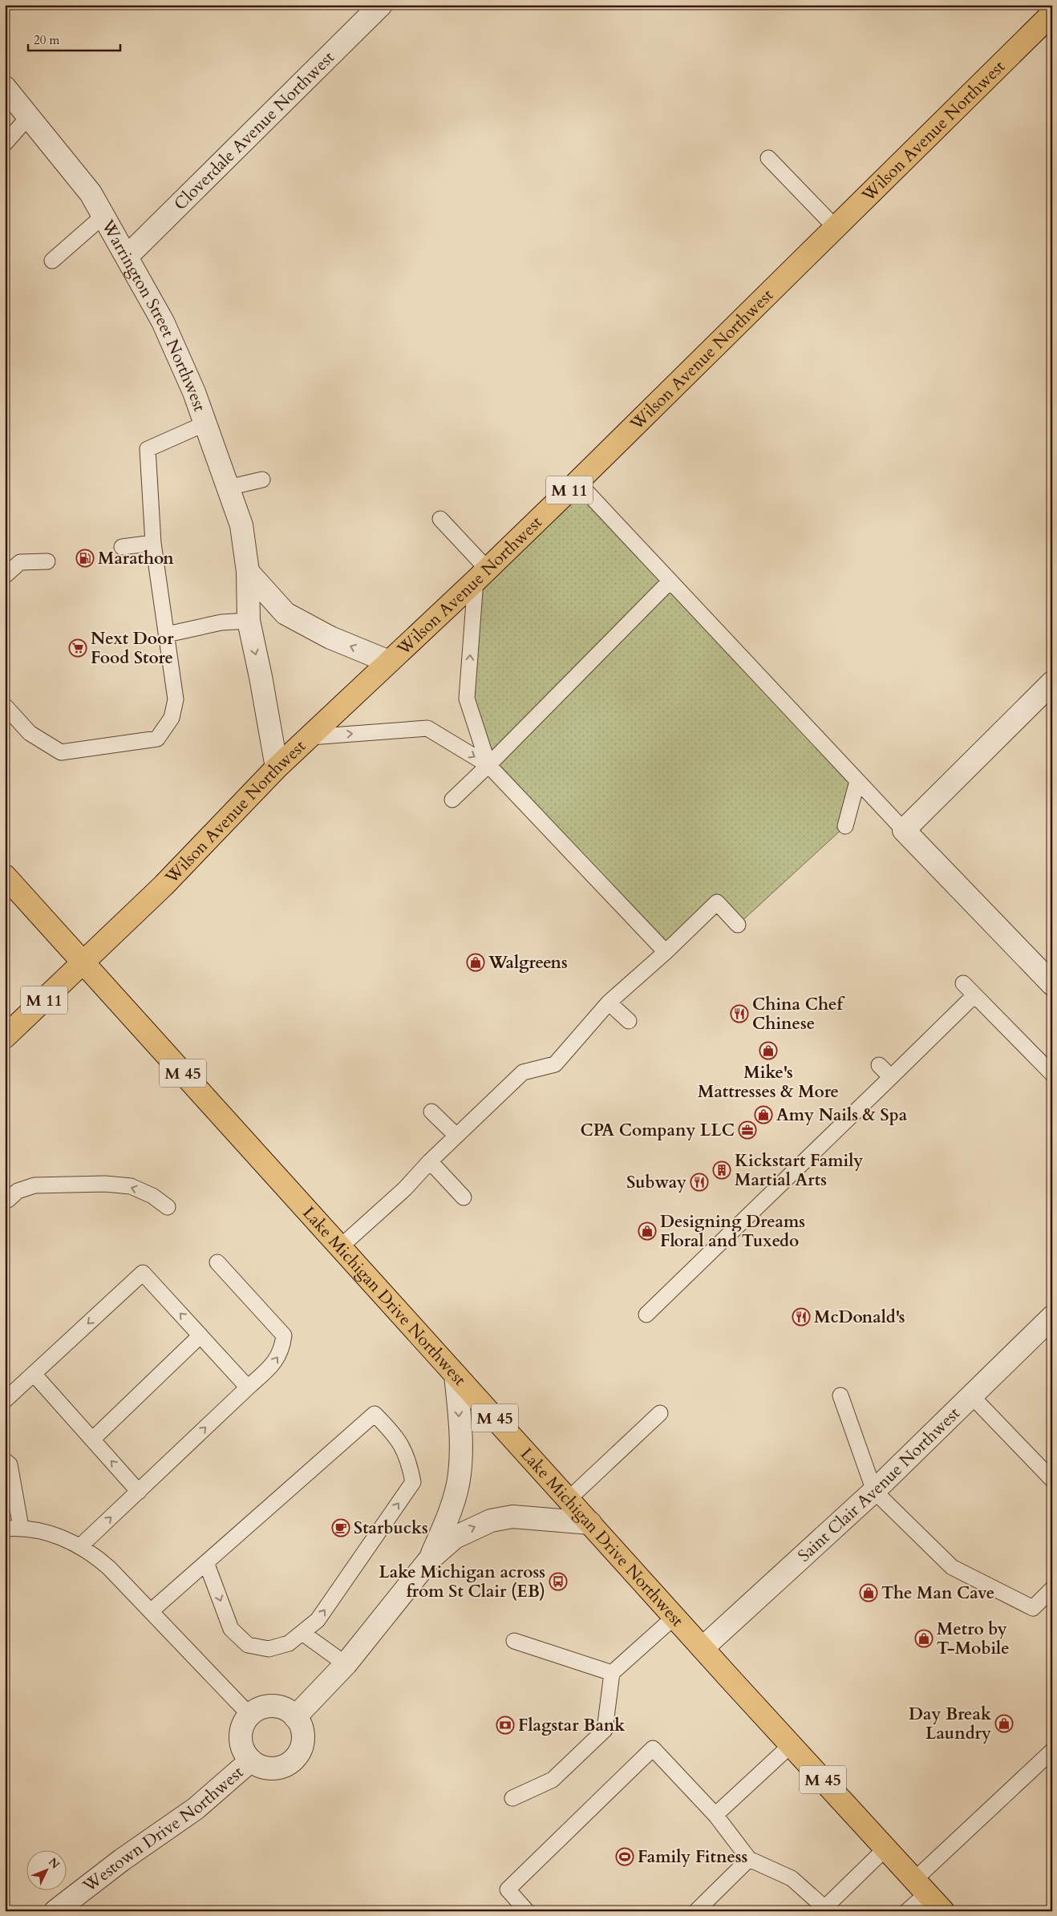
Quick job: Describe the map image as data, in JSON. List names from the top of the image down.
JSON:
{
  "streets": {
    "main road": [
      "Wilson Avenue Northwest",
      "M 11",
      "M 45",
      "Lake Michigan Drive Northwest"
    ],
    "street": [
      "Cloverdale Avenue Northwest",
      "Warrington Street Northwest",
      "Saint Clair Avenue Northwest",
      "Westown Drive Northwest"
    ]
  },
  "crossings": [
    ["Cloverdale Avenue Northwest", "Warrington Street Northwest"],
    ["Wilson Avenue Northwest", "Warrington Street Northwest"],
    ["Wilson Avenue Northwest", "Lake Michigan Drive Northwest"],
    ["Lake Michigan Drive Northwest", "Saint Clair Avenue Northwest"]
  ],
  "places": {
    "fuel station": ["Marathon"],
    "supermarket": ["Next Door Food Store"],
    "shop": [
      "Walgreens",
      "Mike's Mattresses & More",
      "Amy Nails & Spa",
      "Designing Dreams Floral and Tuxedo",
      "The Man Cave",
      "Metro by T-Mobile",
      "Day Break Laundry"
    ],
    "restaurant": ["China Chef Chinese", "Subway", "McDonald's"],
    "office": ["CPA Company LLC"],
    "building": ["Kickstart Family Martial Arts"],
    "cafe": ["Starbucks"],
    "bus stop": ["Lake Michigan across from St Clair (EB)"],
    "bank": ["Flagstar Bank"],
    "sports": ["Family Fitness"]
  },
  "scale_bar": "20 m",
  "north": "top right"
}
